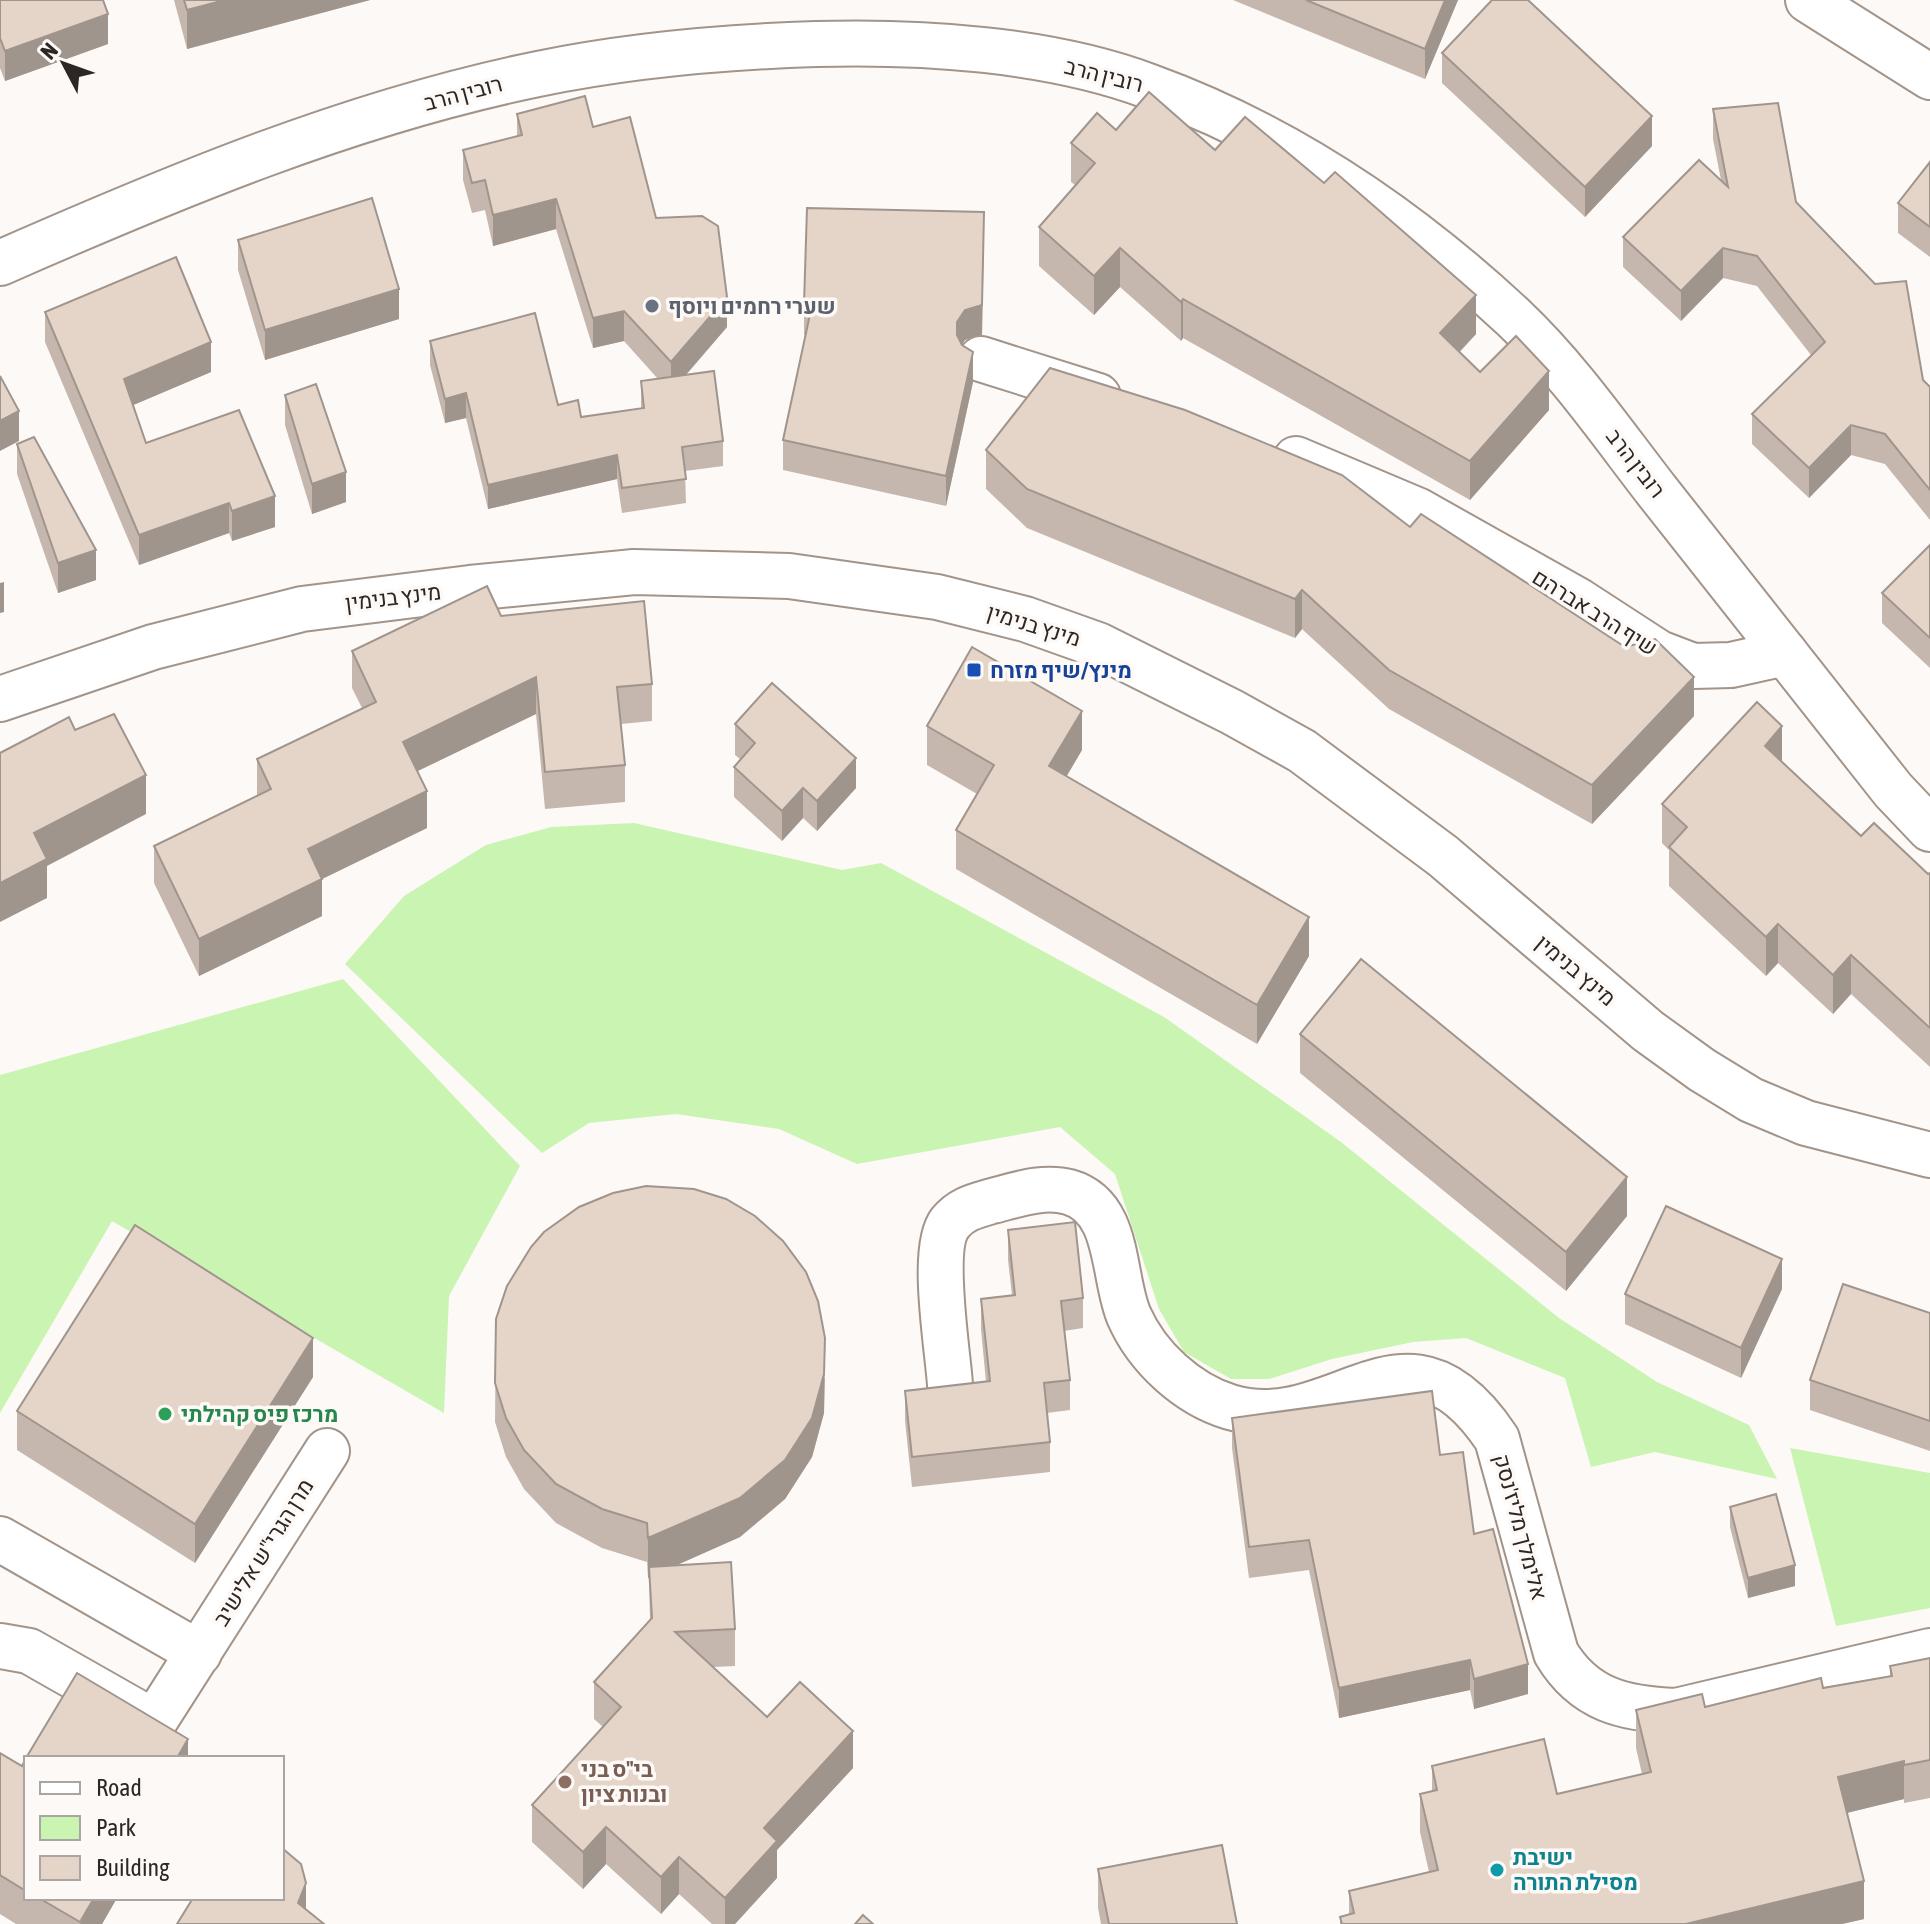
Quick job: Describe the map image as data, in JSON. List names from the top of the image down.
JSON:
{
  "streets": {
    "street": [
      "רובין הרב",
      "מינץ בנימין",
      "שיף הרב אברהם",
      "אלימלך מליז'נסק",
      "מרן הגרי\"ש אלישיב"
    ]
  },
  "crossings": [
    ["רובין הרב", "שיף הרב אברהם"]
  ],
  "places": {
    "other": [
      "שערי רחמים ויוסף",
      "מרכז פיס קהילתי",
      "בי\"ס בני ובנות ציון",
      "ישיבת מסילת התורה"
    ],
    "transit": ["מינץ/שיף מזרח"]
  },
  "legend": ["Road", "Park", "Building"],
  "north": "top left"
}
